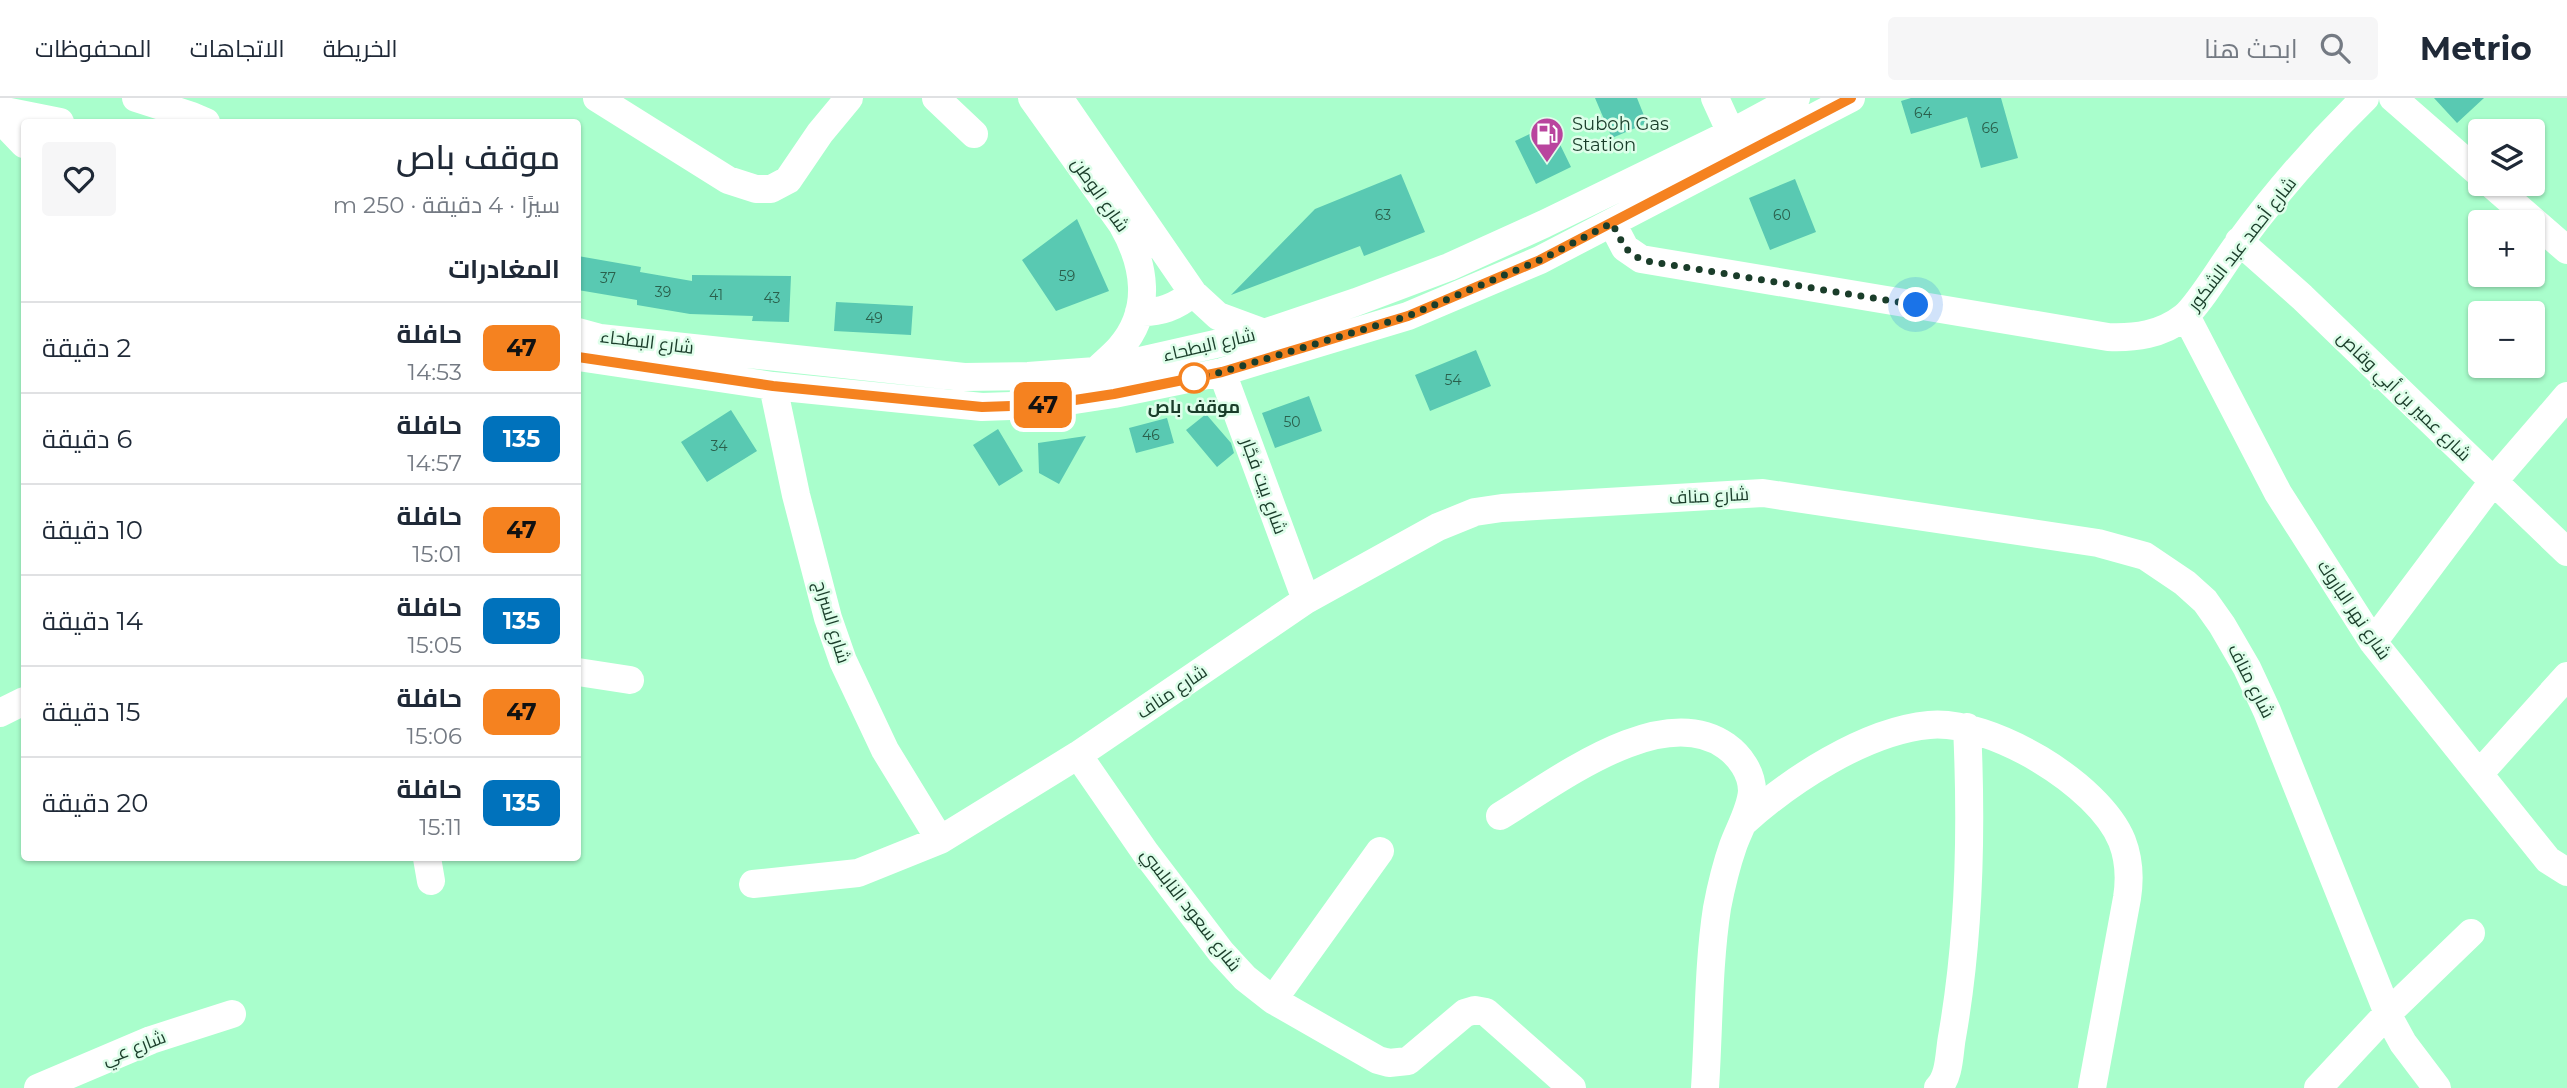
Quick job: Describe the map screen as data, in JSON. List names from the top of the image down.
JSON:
{
  "streets": {
    "street": [
      "شارع الوطن",
      "شارع أحمد عبد الشكور",
      "شارع البطحاء",
      "شارع عمير بن أبي وقاص",
      "شارع بيت فجّار",
      "شارع مناف",
      "شارع نهر الباروك",
      "شارع السراج",
      "شارع سعود النابلسي",
      "شارع عي"
    ]
  },
  "crossings": [
    ["شارع الوطن", "شارع البطحاء"],
    ["شارع أحمد عبد الشكور", "شارع البطحاء"],
    ["شارع أحمد عبد الشكور", "شارع عمير بن أبي وقاص"],
    ["شارع أحمد عبد الشكور", "شارع نهر الباروك"],
    ["شارع البطحاء", "شارع بيت فجّار"],
    ["شارع البطحاء", "شارع السراج"],
    ["شارع بيت فجّار", "شارع مناف"],
    ["شارع مناف", "شارع السراج"],
    ["شارع مناف", "شارع سعود النابلسي"]
  ],
  "places": {
    "fuel station": ["Suboh Gas Station"],
    "other": ["موقف باص"]
  },
  "lines": ["bus line 47"],
  "house_numbers": [
    "64",
    "66",
    "63",
    "60",
    "59",
    "37",
    "39",
    "41",
    "43",
    "49",
    "54",
    "50",
    "46",
    "34"
  ],
  "page": {
    "header": "Metrio",
    "search": "ابحث هنا",
    "nav": ["الخريطة", "الاتجاهات", "المحفوظات"],
    "on_map": "47",
    "map_buttons": ["+", "−"],
    "heading": [
      ["موقف باص", "سيرًا · 4 دقيقة · 250 m"],
      "المغادرات"
    ],
    "list": [
      {
        "mark": "47",
        "name": "حافلة",
        "note": "14:53",
        "value": "2 دقيقة"
      },
      {
        "mark": "135",
        "name": "حافلة",
        "note": "14:57",
        "value": "6 دقيقة"
      },
      {
        "mark": "47",
        "name": "حافلة",
        "note": "15:01",
        "value": "10 دقيقة"
      },
      {
        "mark": "135",
        "name": "حافلة",
        "note": "15:05",
        "value": "14 دقيقة"
      },
      {
        "mark": "47",
        "name": "حافلة",
        "note": "15:06",
        "value": "15 دقيقة"
      },
      {
        "mark": "135",
        "name": "حافلة",
        "note": "15:11",
        "value": "20 دقيقة"
      }
    ]
  }
}
